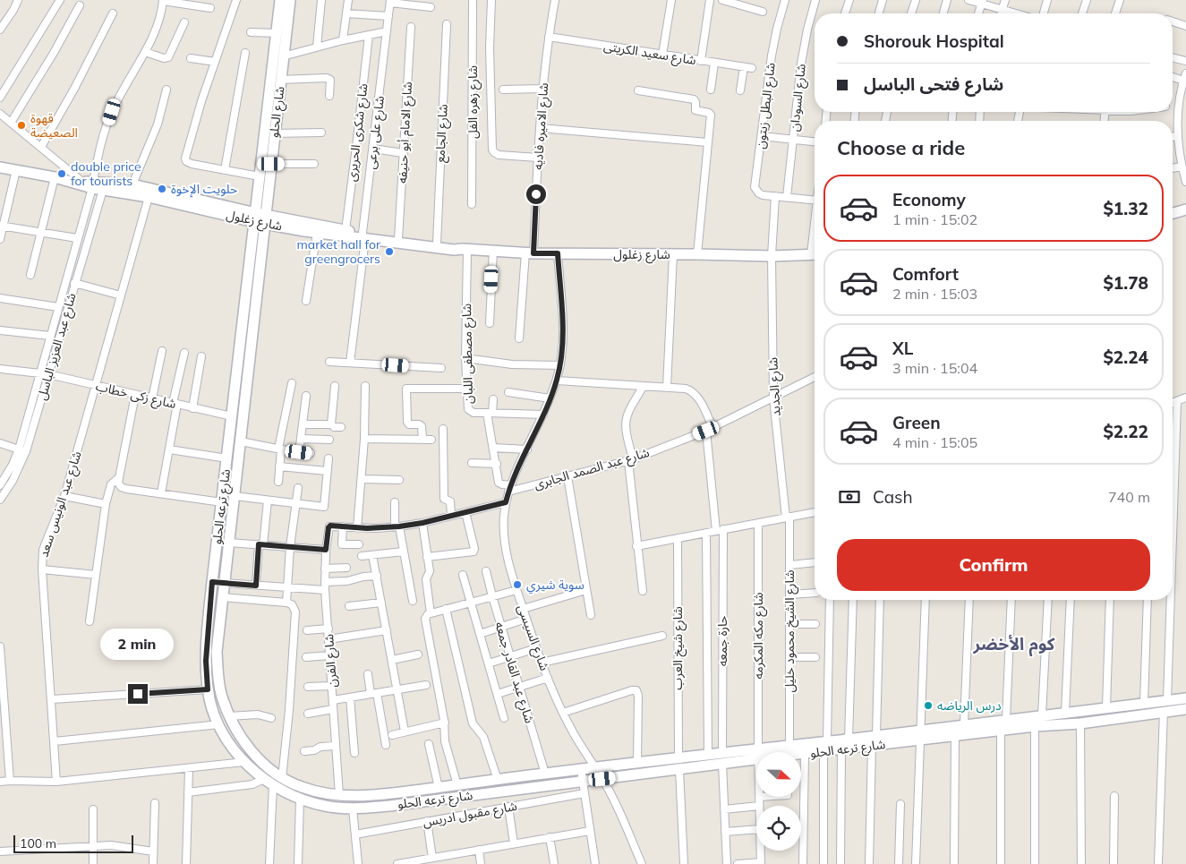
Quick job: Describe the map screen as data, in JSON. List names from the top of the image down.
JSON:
{
  "streets": {
    "street": [
      "شارع سعيد الكريتى",
      "شارع السودان",
      "شارع زهره الفل",
      "شارع البطل زيتون",
      "شارع الحلو",
      "شارع الاميره فاديه",
      "شارع شكرى الحريرى",
      "شارع على برعى",
      "شارع الامام أبو حنيفه",
      "شارع الجامع",
      "شارع زغلول",
      "شارع عبد العزيز الباسل",
      "شارع مصطفى اللبان",
      "شارع الجديد",
      "شارع زكى خطاب",
      "شارع عبد الصمد الجابرى",
      "شارع عبد الونيس سعد",
      "شارع ترعه الحلو",
      "شارع الشيخ محمود خليل",
      "شارع مكه المكرمه",
      "شارع السيسى",
      "حارة جمعه",
      "شارع شيخ العرب",
      "شارع الفرن",
      "شارع عبد القادر جمعه",
      "شارع مقبول ادريس"
    ]
  },
  "crossings": [
    ["شارع سعيد الكريتى", "شارع الاميره فاديه"],
    ["شارع السودان", "شارع البطل زيتون"],
    ["شارع البطل زيتون", "شارع الجديد"],
    ["شارع الحلو", "شارع زغلول"],
    ["شارع الحلو", "شارع ترعه الحلو"],
    ["شارع الاميره فاديه", "شارع زغلول"],
    ["شارع شكرى الحريرى", "شارع زغلول"],
    ["شارع على برعى", "شارع زغلول"],
    ["شارع الامام أبو حنيفه", "شارع زغلول"],
    ["شارع الجامع", "شارع زغلول"],
    ["شارع زغلول", "شارع عبد العزيز الباسل"],
    ["شارع زغلول", "شارع مصطفى اللبان"],
    ["شارع زغلول", "شارع الجديد"],
    ["شارع زغلول", "شارع عبد الونيس سعد"],
    ["شارع زغلول", "شارع ترعه الحلو"],
    ["شارع زغلول", "شارع السيسى"],
    ["شارع عبد العزيز الباسل", "شارع زكى خطاب"],
    ["شارع مصطفى اللبان", "شارع عبد الصمد الجابرى"],
    ["شارع مصطفى اللبان", "شارع السيسى"],
    ["شارع الجديد", "شارع عبد الصمد الجابرى"],
    ["شارع الجديد", "شارع الشيخ محمود خليل"],
    ["شارع زكى خطاب", "شارع عبد الونيس سعد"],
    ["شارع زكى خطاب", "شارع ترعه الحلو"],
    ["شارع عبد الصمد الجابرى", "شارع السيسى"],
    ["شارع عبد الصمد الجابرى", "حارة جمعه"],
    ["شارع ترعه الحلو", "شارع الشيخ محمود خليل"],
    ["شارع ترعه الحلو", "شارع مكه المكرمه"],
    ["شارع ترعه الحلو", "شارع السيسى"],
    ["شارع ترعه الحلو", "حارة جمعه"],
    ["شارع ترعه الحلو", "شارع شيخ العرب"],
    ["شارع ترعه الحلو", "شارع الفرن"],
    ["شارع ترعه الحلو", "شارع عبد القادر جمعه"]
  ],
  "districts": ["كوم الأخضر"],
  "places": [
    "قهوة الصعيضة",
    "double price for tourists",
    "حلويت الإخوة",
    "market hall for greengrocers",
    "سوية شيري",
    "درس الرياضه"
  ],
  "scale_bar": "100 m",
  "north": "right",
  "page": {
    "banner": ["Shorouk Hospital", "شارع فتحى الباسل"],
    "heading": "Choose a ride",
    "list": [
      {
        "name": "Economy",
        "note": "1 min · 15:02",
        "value": "$1.32"
      },
      {
        "name": "Comfort",
        "note": "2 min · 15:03",
        "value": "$1.78"
      },
      {
        "name": "XL",
        "note": "3 min · 15:04",
        "value": "$2.24"
      },
      {
        "name": "Green",
        "note": "4 min · 15:05",
        "value": "$2.22"
      }
    ],
    "pay": ["Cash", "740 m"],
    "buttons": "Confirm",
    "bubble": "2 min",
    "scale": "100 m"
  }
}
